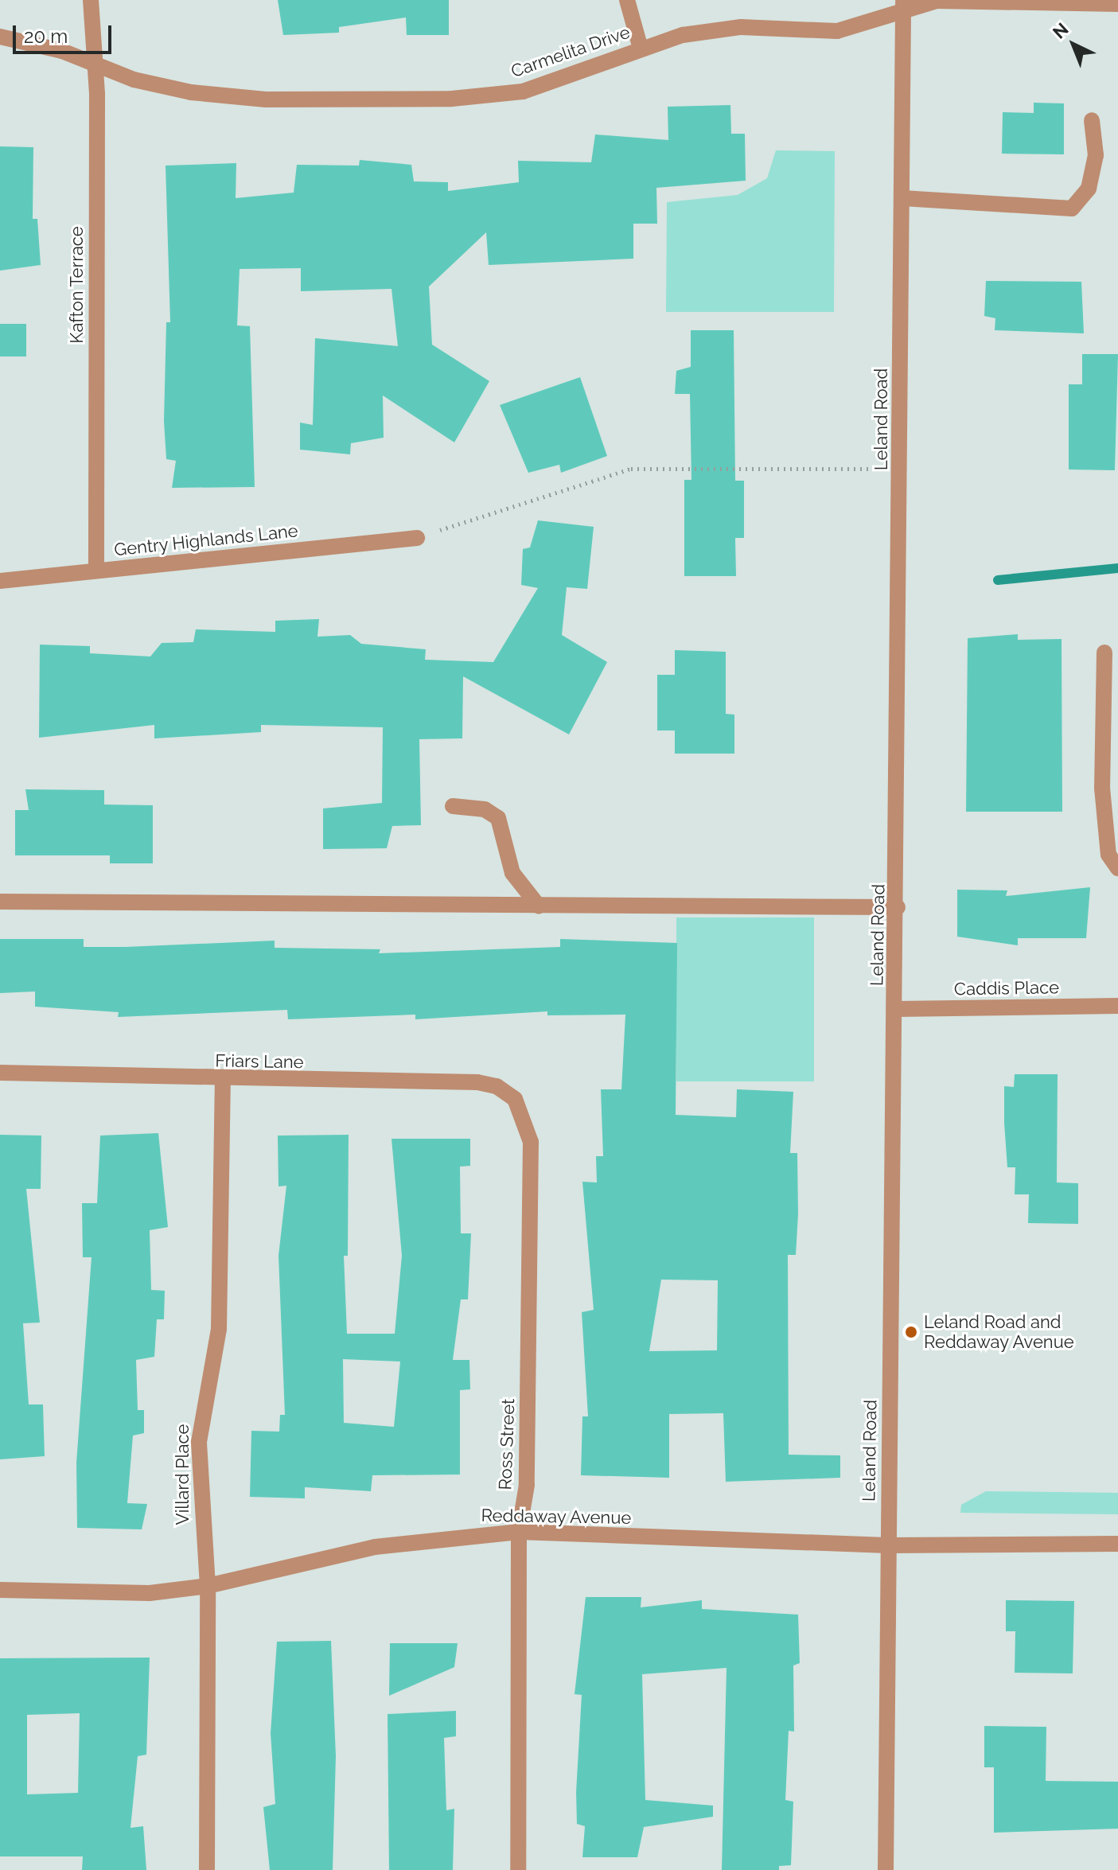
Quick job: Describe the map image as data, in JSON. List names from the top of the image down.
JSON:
{
  "streets": {
    "street": [
      "Carmelita Drive",
      "Kafton Terrace",
      "Leland Road",
      "Gentry Highlands Lane",
      "Caddis Place",
      "Friars Lane",
      "Ross Street",
      "Villard Place",
      "Reddaway Avenue"
    ]
  },
  "crossings": [
    ["Carmelita Drive", "Kafton Terrace"],
    ["Carmelita Drive", "Leland Road"],
    ["Kafton Terrace", "Gentry Highlands Lane"],
    ["Leland Road", "Caddis Place"],
    ["Leland Road", "Reddaway Avenue"],
    ["Friars Lane", "Ross Street"],
    ["Friars Lane", "Villard Place"],
    ["Ross Street", "Reddaway Avenue"],
    ["Villard Place", "Reddaway Avenue"]
  ],
  "places": ["Leland Road and Reddaway Avenue"],
  "scale_bar": "20 m",
  "north": "top left"
}
